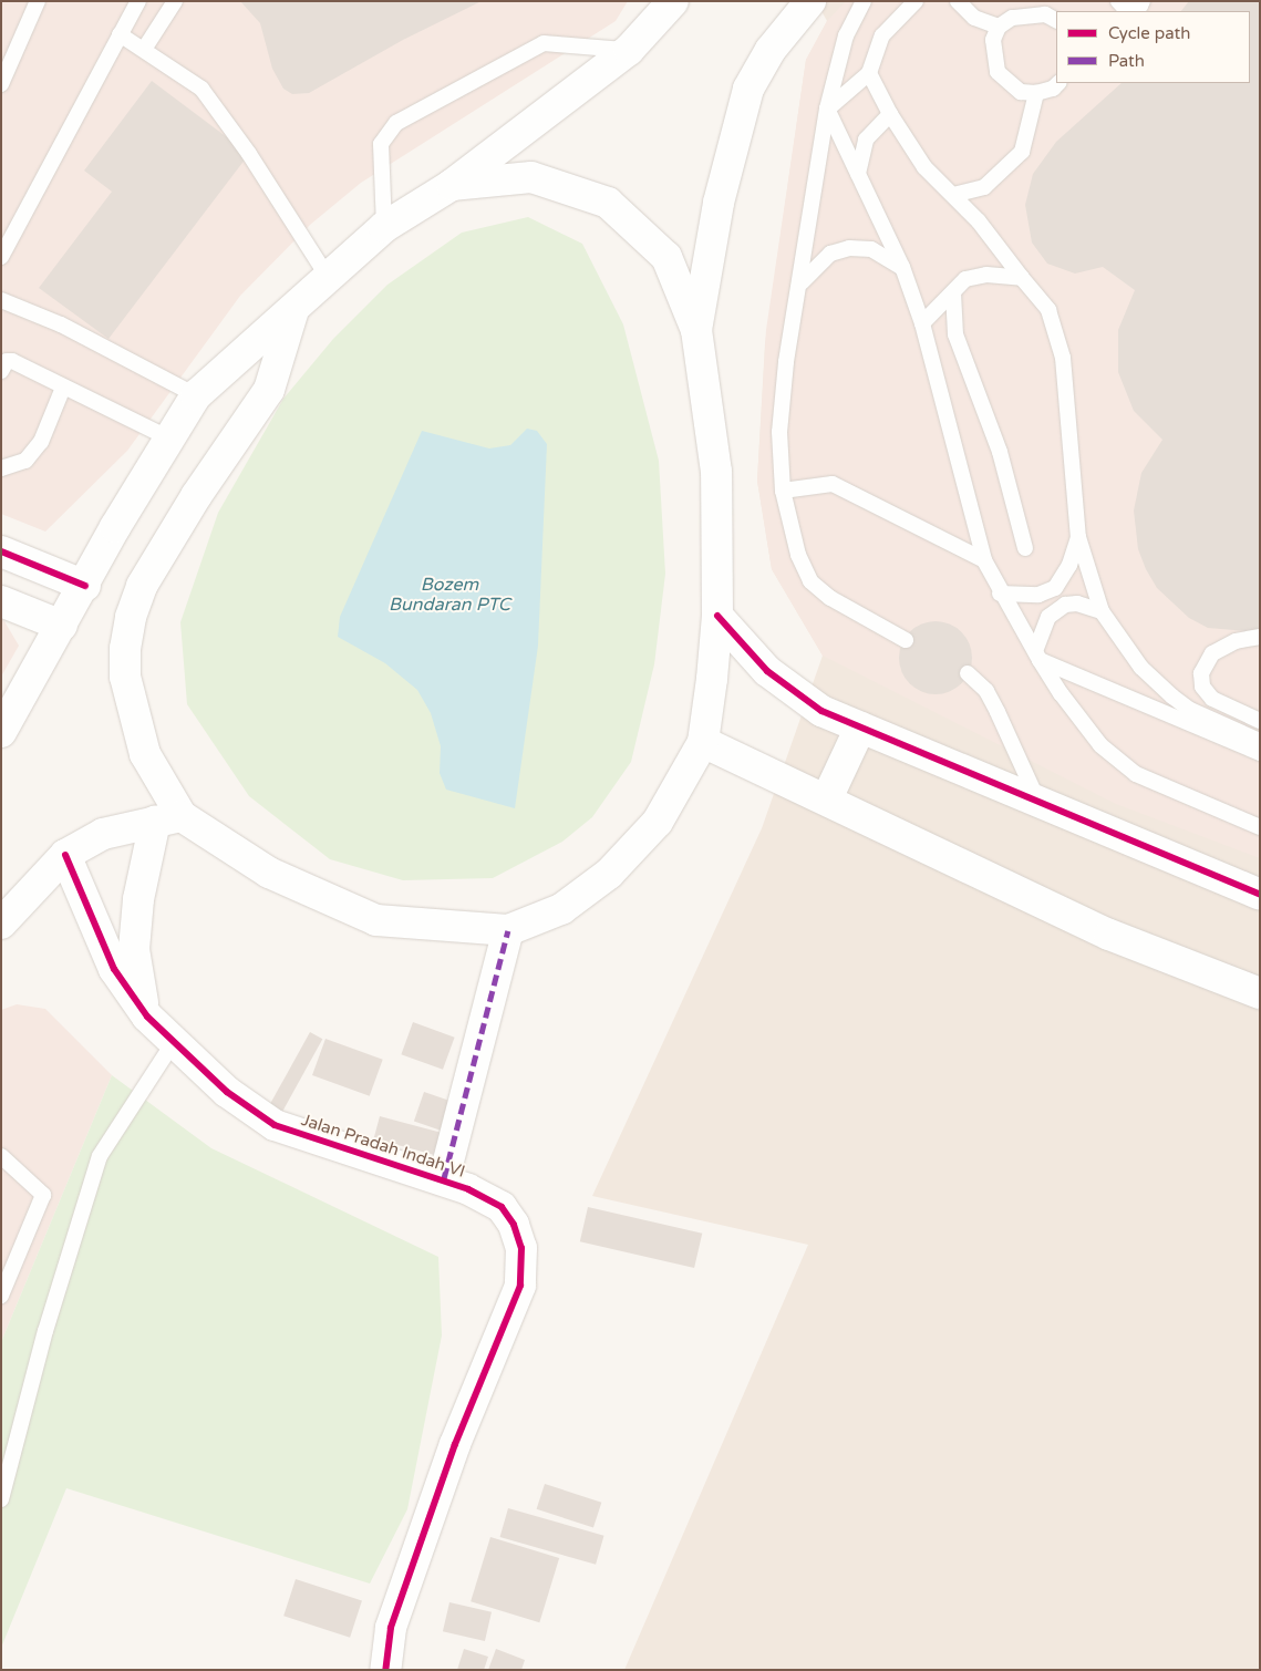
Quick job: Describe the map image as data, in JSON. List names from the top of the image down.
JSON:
{
  "streets": {
    "main road": ["Jalan Pradah Indah VI"]
  },
  "water": ["Bozem Bundaran PTC"],
  "legend": ["Cycle path", "Path"]
}
